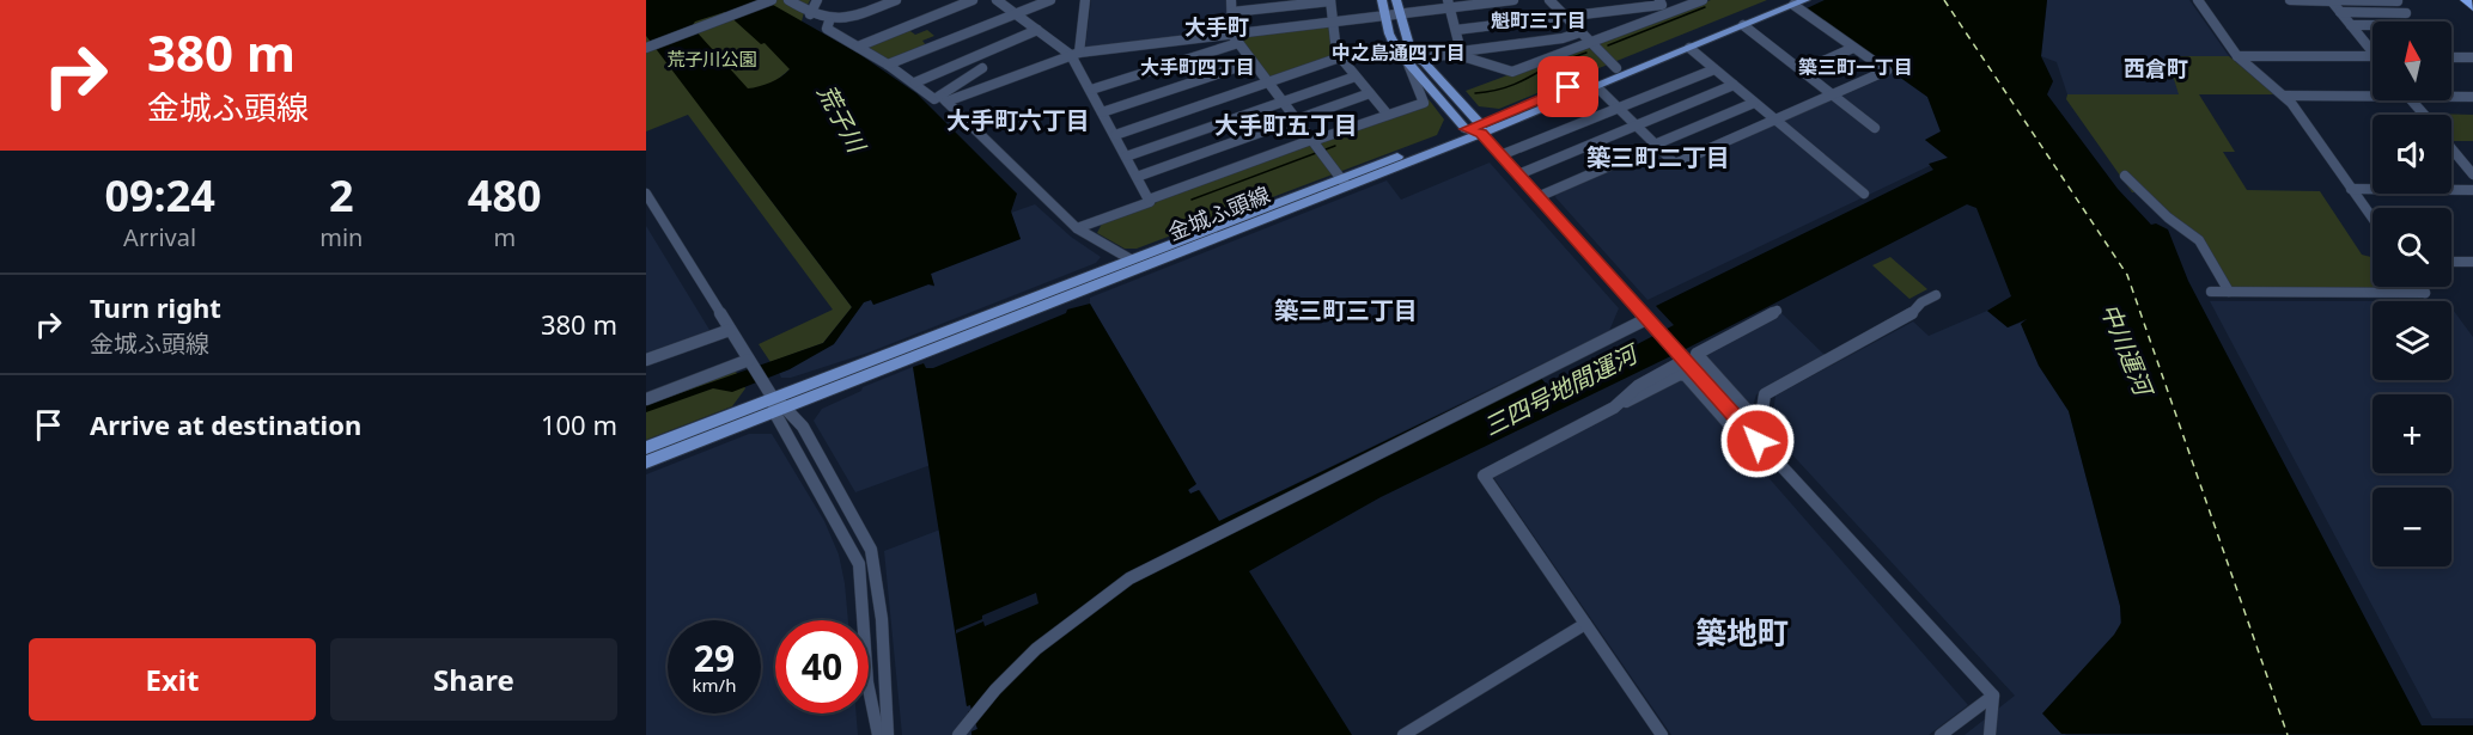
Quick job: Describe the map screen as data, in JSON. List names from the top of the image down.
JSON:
{
  "streets": {
    "main road": ["金城ふ頭線"]
  },
  "districts": [
    "魁町三丁目",
    "大手町",
    "中之島通四丁目",
    "大手町四丁目",
    "築三町一丁目",
    "西倉町",
    "大手町六丁目",
    "大手町五丁目",
    "築三町二丁目",
    "築三町三丁目",
    "築地町"
  ],
  "water": ["荒子川", "中川運河", "三四号地間運河"],
  "parks": ["荒子川公園"],
  "north": "top",
  "page": {
    "turn": ["380 m", "金城ふ頭線"],
    "map_buttons": ["+", "−"],
    "eta": [
      "09:24",
      "Arrival",
      "2",
      "min",
      "480",
      "m"
    ],
    "list": [
      {
        "name": "Turn right",
        "note": "金城ふ頭線",
        "value": "380 m"
      },
      {
        "name": "Arrive at destination",
        "value": "100 m"
      }
    ],
    "speed": "29 km/h",
    "limit": "40",
    "buttons": ["Exit", "Share"]
  }
}
